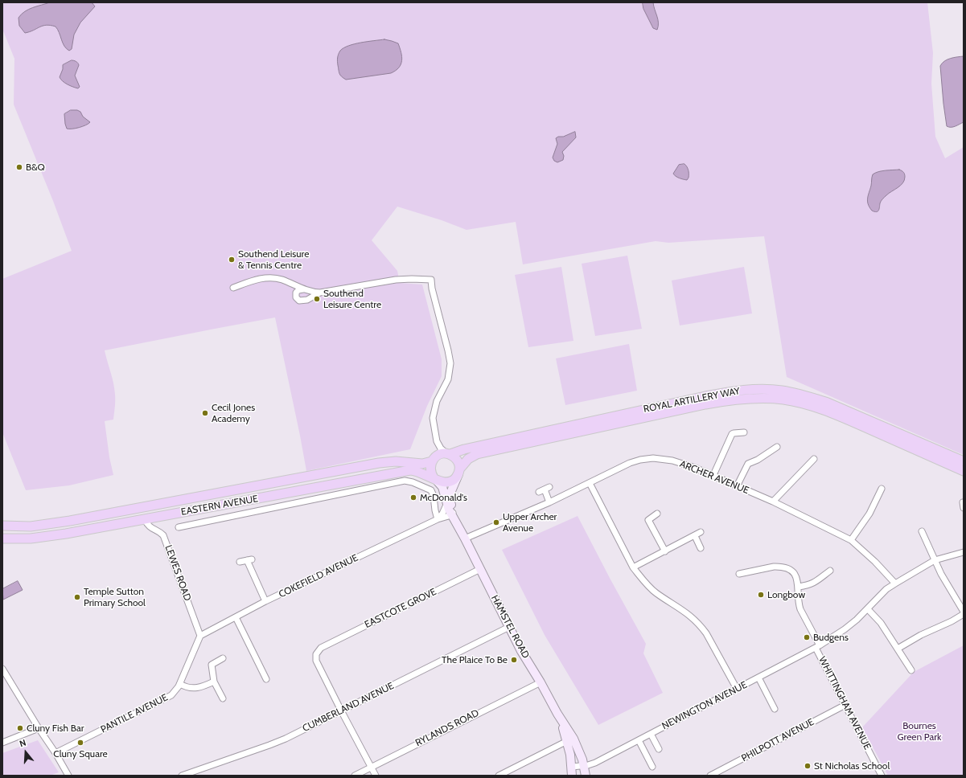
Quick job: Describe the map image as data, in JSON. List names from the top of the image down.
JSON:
{
  "streets": {
    "main road": ["ROYAL ARTILLERY WAY", "EASTERN AVENUE"],
    "street": [
      "ARCHER AVENUE",
      "LEWES ROAD",
      "COKEFIELD AVENUE",
      "EASTCOTE GROVE",
      "HAMSTEL ROAD",
      "WHITTINGHAM AVENUE",
      "NEWINGTON AVENUE",
      "CUMBERLAND AVENUE",
      "PANTILE AVENUE",
      "RYLANDS ROAD",
      "PHILPOTT AVENUE"
    ]
  },
  "crossings": [
    ["ROYAL ARTILLERY WAY", "EASTERN AVENUE"],
    ["ROYAL ARTILLERY WAY", "HAMSTEL ROAD"],
    ["ARCHER AVENUE", "HAMSTEL ROAD"],
    ["ARCHER AVENUE", "NEWINGTON AVENUE"],
    ["EASTERN AVENUE", "LEWES ROAD"],
    ["EASTERN AVENUE", "HAMSTEL ROAD"],
    ["LEWES ROAD", "COKEFIELD AVENUE"],
    ["LEWES ROAD", "PANTILE AVENUE"],
    ["COKEFIELD AVENUE", "HAMSTEL ROAD"],
    ["COKEFIELD AVENUE", "PANTILE AVENUE"],
    ["EASTCOTE GROVE", "HAMSTEL ROAD"],
    ["EASTCOTE GROVE", "CUMBERLAND AVENUE"],
    ["HAMSTEL ROAD", "NEWINGTON AVENUE"],
    ["HAMSTEL ROAD", "CUMBERLAND AVENUE"],
    ["HAMSTEL ROAD", "RYLANDS ROAD"],
    ["WHITTINGHAM AVENUE", "NEWINGTON AVENUE"],
    ["WHITTINGHAM AVENUE", "PHILPOTT AVENUE"]
  ],
  "parks": ["Bournes Green Park"],
  "places": [
    "B&Q",
    "Southend Leisure & Tennis Centre",
    "Southend Leisure Centre",
    "Cecil Jones Academy",
    "McDonald's",
    "Upper Archer Avenue",
    "Longbow",
    "Temple Sutton Primary School",
    "Budgens",
    "The Plaice To Be",
    "Cluny Fish Bar",
    "Cluny Square",
    "St Nicholas School"
  ],
  "north": "top"
}
